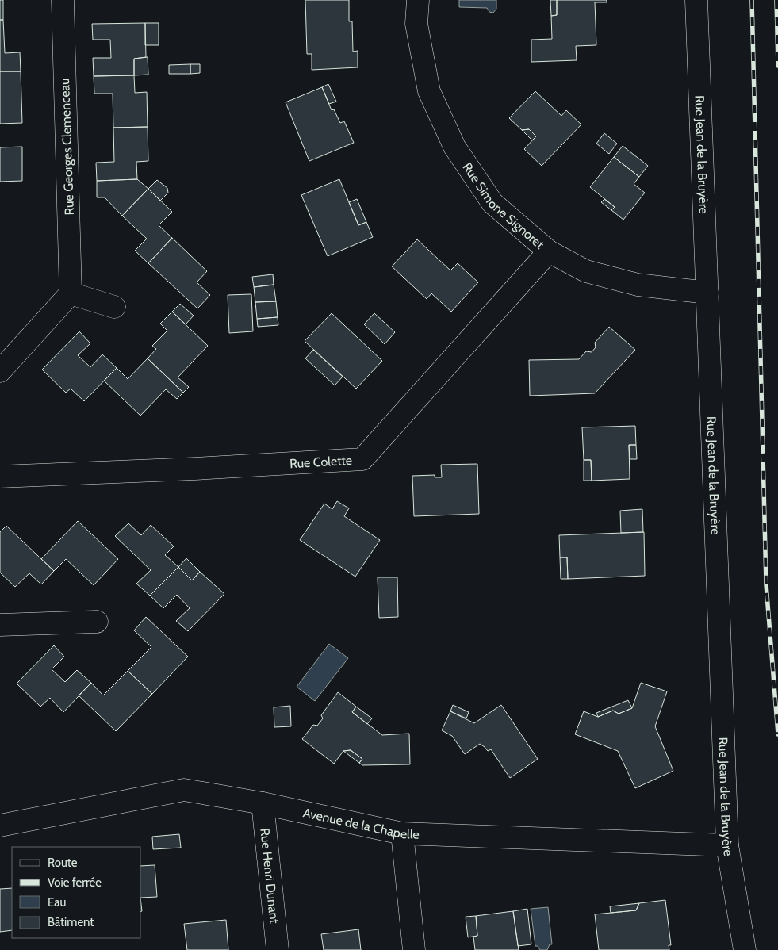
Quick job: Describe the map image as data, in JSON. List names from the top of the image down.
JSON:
{
  "streets": {
    "street": [
      "Rue Georges Clemenceau",
      "Rue Jean de la Bruyère",
      "Rue Simone Signoret",
      "Rue Colette",
      "Avenue de la Chapelle",
      "Rue Henri Dunant"
    ]
  },
  "crossings": [
    ["Rue Jean de la Bruyère", "Rue Simone Signoret"],
    ["Rue Jean de la Bruyère", "Avenue de la Chapelle"],
    ["Rue Simone Signoret", "Rue Colette"],
    ["Avenue de la Chapelle", "Rue Henri Dunant"]
  ],
  "legend": [
    "Route",
    "Voie ferrée",
    "Eau",
    "Bâtiment"
  ]
}
